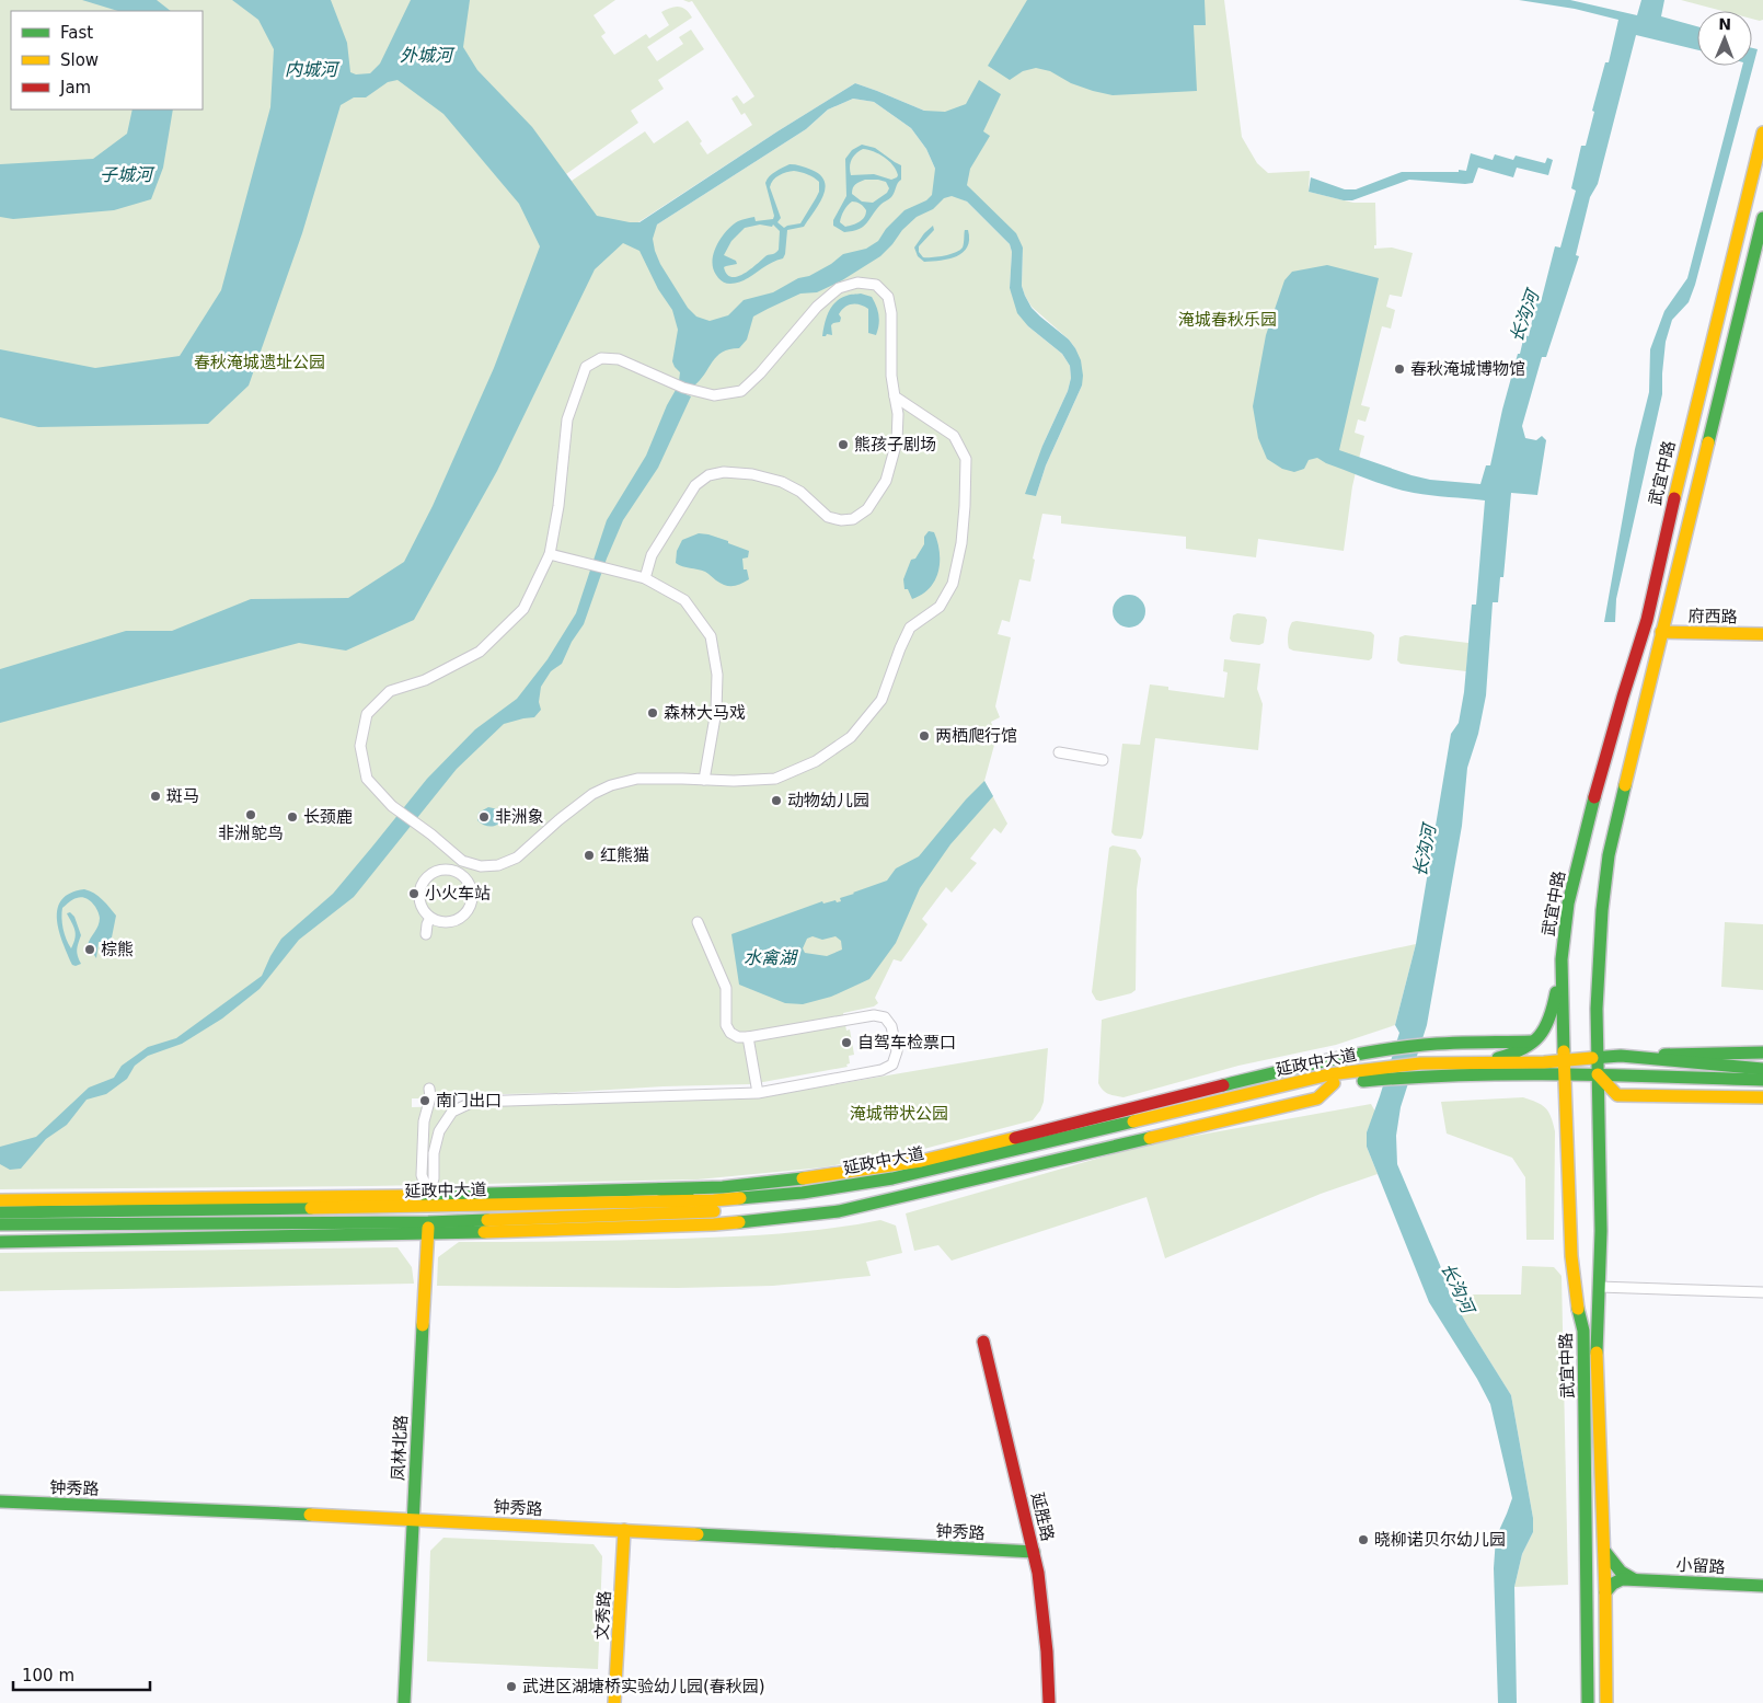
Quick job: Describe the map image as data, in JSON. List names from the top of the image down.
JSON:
{
  "streets": {
    "main road": [
      "武宜中路",
      "府西路",
      "延政中大道",
      "凤林北路",
      "钟秀路",
      "延胜路",
      "小留路",
      "文秀路"
    ]
  },
  "crossings": [
    ["武宜中路", "府西路"],
    ["武宜中路", "延政中大道"],
    ["武宜中路", "小留路"],
    ["延政中大道", "凤林北路"],
    ["凤林北路", "钟秀路"],
    ["钟秀路", "延胜路"],
    ["钟秀路", "文秀路"]
  ],
  "water": [
    "外城河",
    "内城河",
    "子城河",
    "长沟河",
    "水禽湖"
  ],
  "parks": ["淹城春秋乐园", "春秋淹城遗址公园", "淹城带状公园"],
  "places": [
    "春秋淹城博物馆",
    "熊孩子剧场",
    "森林大马戏",
    "两栖爬行馆",
    "斑马",
    "动物幼儿园",
    "非洲鸵鸟",
    "长颈鹿",
    "非洲象",
    "红熊猫",
    "小火车站",
    "棕熊",
    "自驾车检票口",
    "南门出口",
    "晓柳诺贝尔幼儿园",
    "武进区湖塘桥实验幼儿园(春秋园)"
  ],
  "legend": ["Fast", "Slow", "Jam"],
  "scale_bar": "100 m",
  "north": "top"
}
